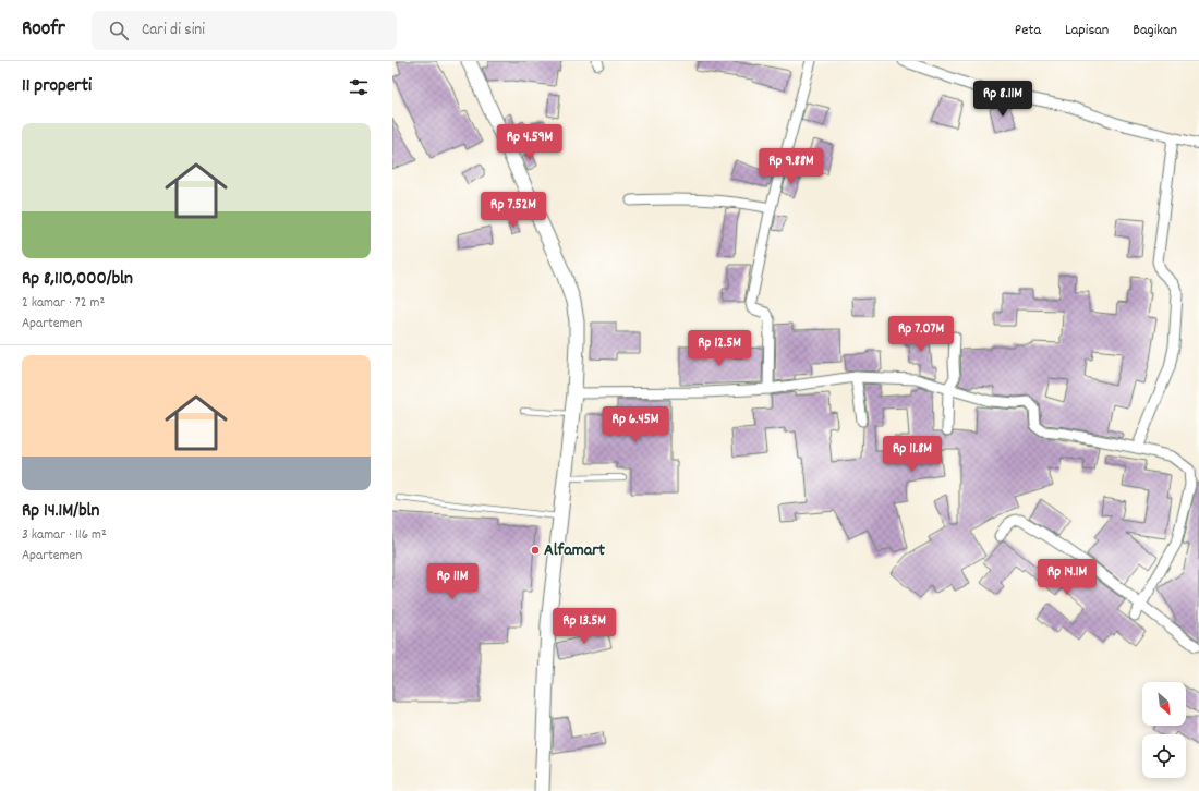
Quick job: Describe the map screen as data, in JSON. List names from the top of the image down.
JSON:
{
  "places": ["Alfamart"],
  "north": "bottom right",
  "page": {
    "header": "Roofr",
    "search": "Cari di sini",
    "nav": ["Peta", "Lapisan", "Bagikan"],
    "heading": "11 properti",
    "price": [
      "Rp 8.11M",
      "Rp 4.59M",
      "Rp 9.88M",
      "Rp 7.52M",
      "Rp 7.07M",
      "Rp 12.5M",
      "Rp 6.45M",
      "Rp 11.8M",
      "Rp 14.1M",
      "Rp 11M",
      "Rp 13.5M"
    ],
    "list": [
      {
        "name": "Rp 8,110,000/bln",
        "note": "2 kamar · 72 m² · Apartemen"
      },
      {
        "name": "Rp 14.1M/bln",
        "note": "3 kamar · 116 m² · Apartemen"
      }
    ]
  }
}
